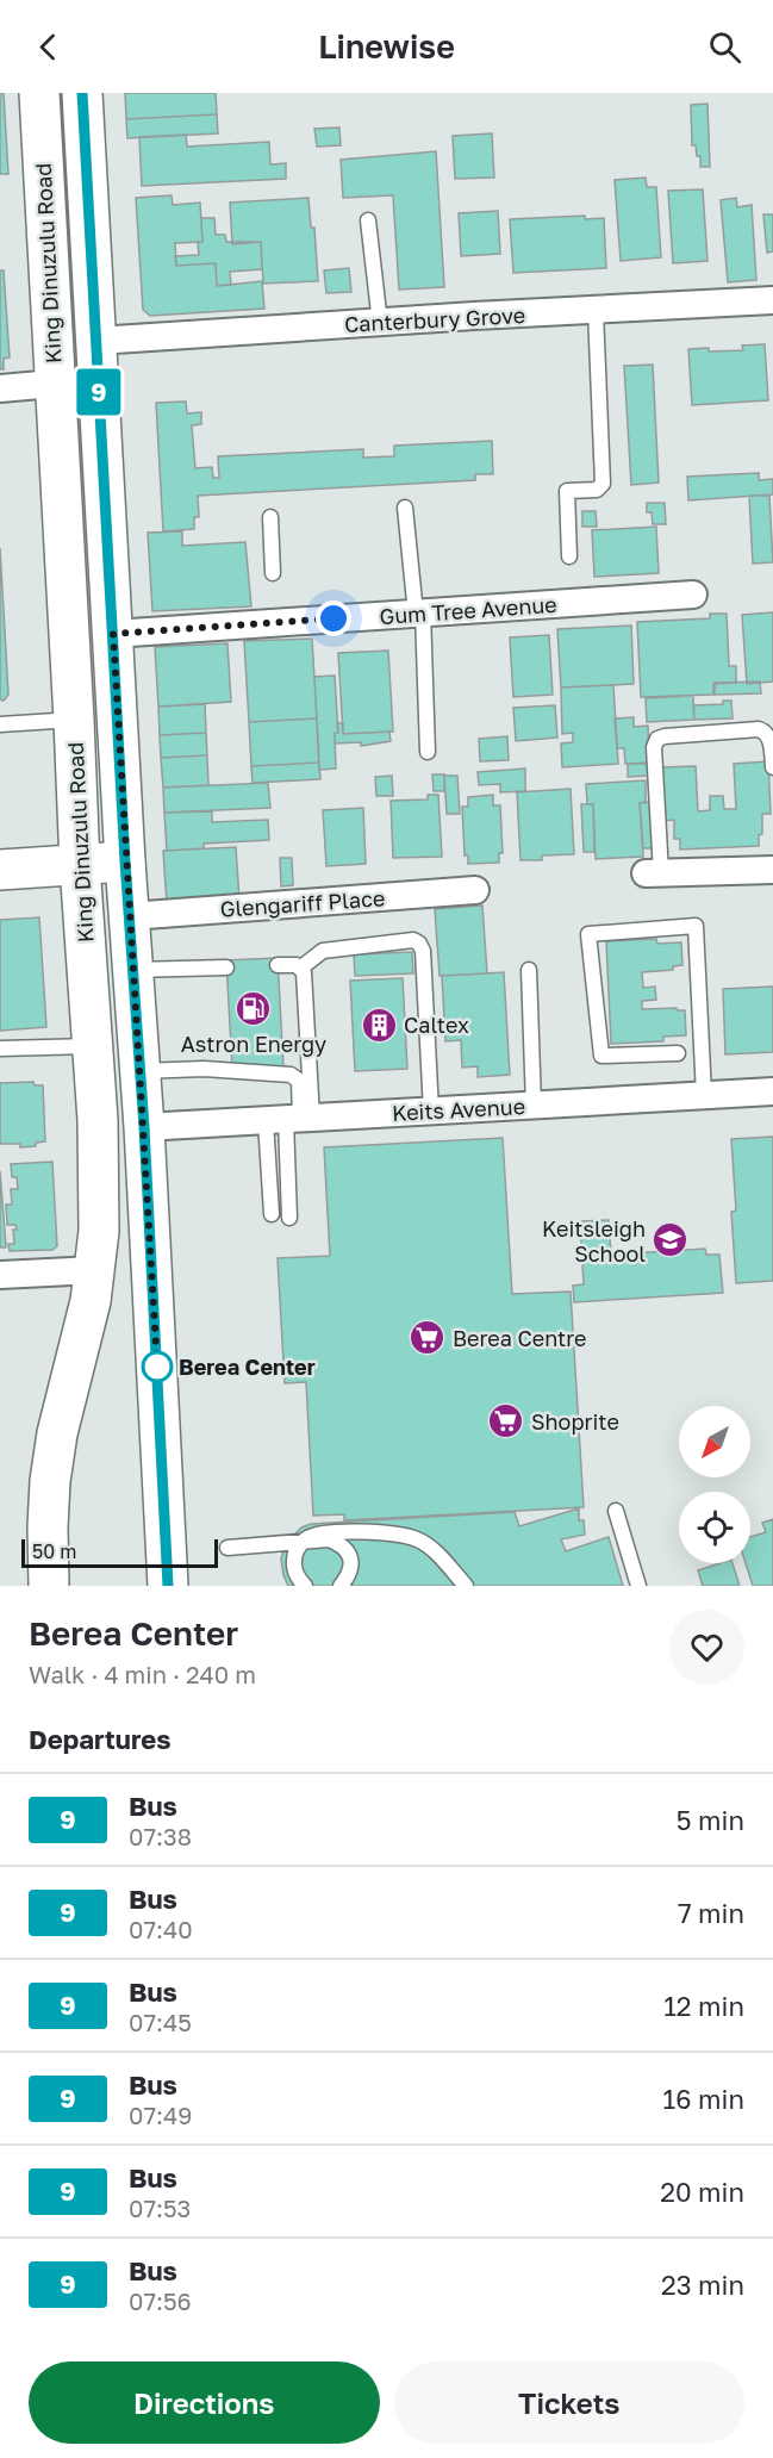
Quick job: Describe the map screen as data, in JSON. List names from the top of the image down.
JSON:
{
  "streets": {
    "main road": ["King Dinuzulu Road"],
    "street": [
      "Canterbury Grove",
      "Gum Tree Avenue",
      "Glengariff Place",
      "Keits Avenue"
    ]
  },
  "crossings": [
    ["King Dinuzulu Road", "Canterbury Grove"],
    ["King Dinuzulu Road", "Gum Tree Avenue"],
    ["King Dinuzulu Road", "Glengariff Place"],
    ["King Dinuzulu Road", "Keits Avenue"]
  ],
  "places": {
    "fuel station": ["Astron Energy"],
    "building": ["Caltex"],
    "school or university": ["Keitsleigh School"],
    "supermarket": ["Berea Centre", "Shoprite"],
    "other": ["Berea Center"]
  },
  "lines": ["bus line 9"],
  "scale_bar": "50 m",
  "north": "bottom left",
  "page": {
    "header": "Linewise",
    "on_map": "9",
    "scale": "50 m",
    "heading": [
      ["Berea Center", "Walk · 4 min · 240 m"],
      "Departures"
    ],
    "list": [
      {
        "mark": "9",
        "name": "Bus",
        "note": "07:38",
        "value": "5 min"
      },
      {
        "mark": "9",
        "name": "Bus",
        "note": "07:40",
        "value": "7 min"
      },
      {
        "mark": "9",
        "name": "Bus",
        "note": "07:45",
        "value": "12 min"
      },
      {
        "mark": "9",
        "name": "Bus",
        "note": "07:49",
        "value": "16 min"
      },
      {
        "mark": "9",
        "name": "Bus",
        "note": "07:53",
        "value": "20 min"
      },
      {
        "mark": "9",
        "name": "Bus",
        "note": "07:56",
        "value": "23 min"
      }
    ],
    "buttons": ["Directions", "Tickets"]
  }
}
